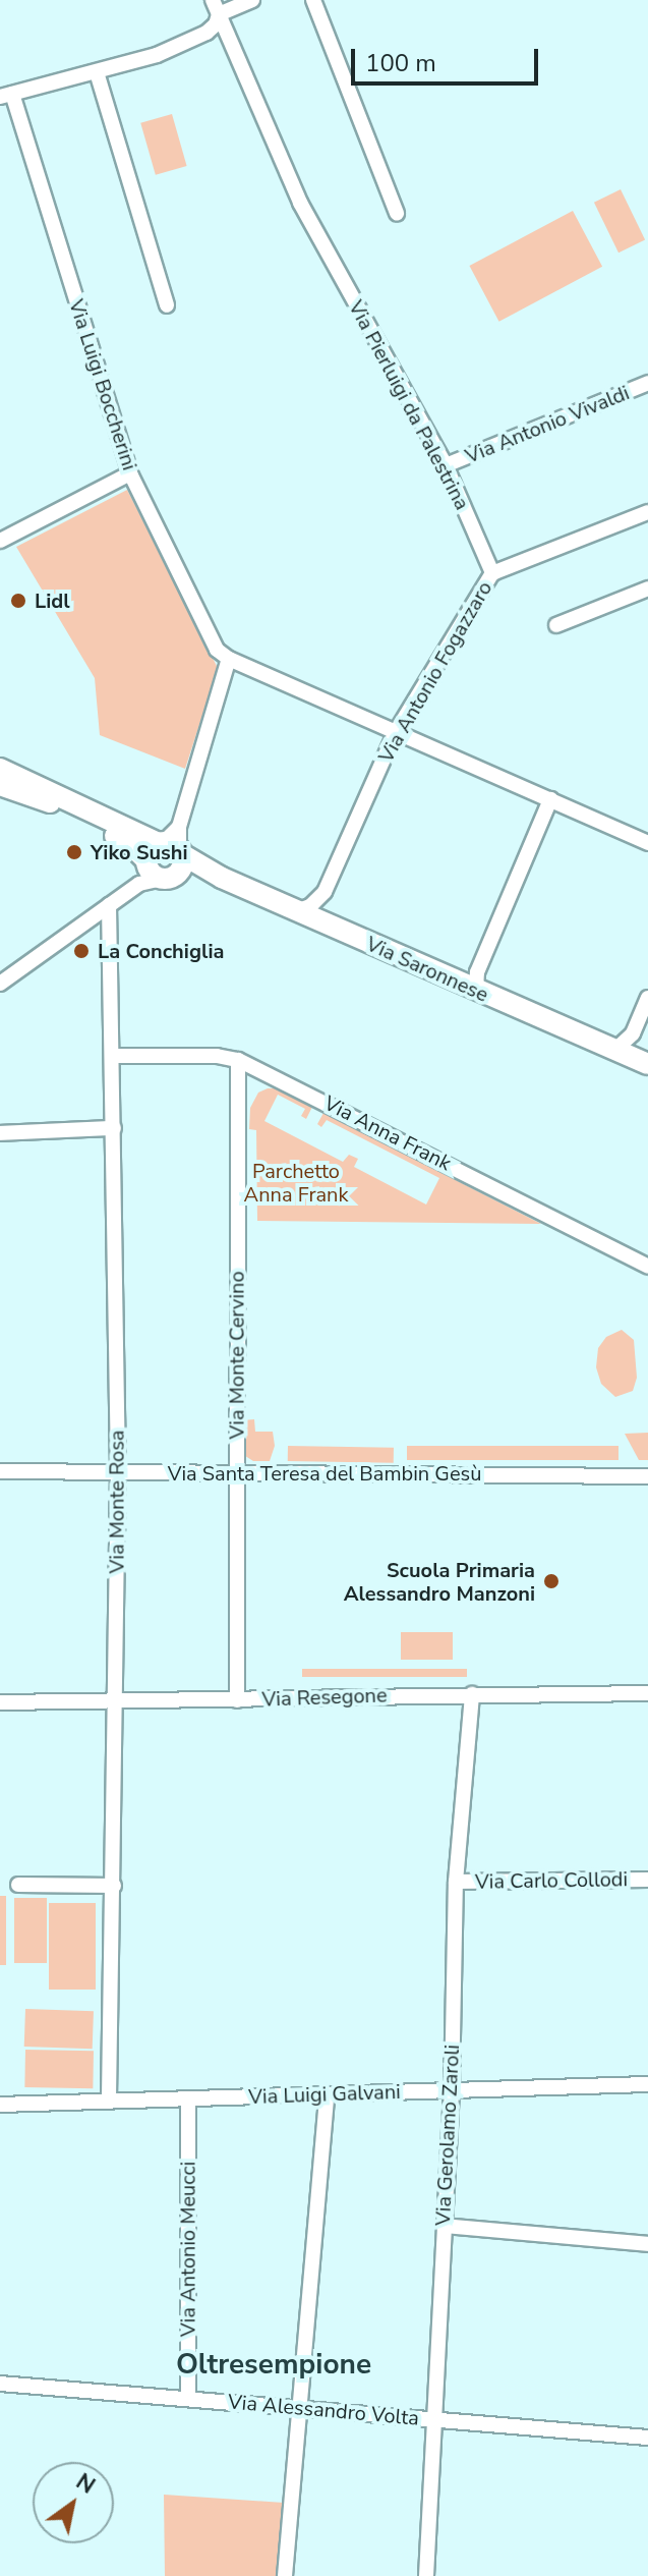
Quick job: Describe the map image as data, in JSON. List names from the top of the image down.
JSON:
{
  "streets": {
    "main road": ["Via Saronnese"],
    "street": [
      "Via Luigi Boccherini",
      "Via Pierluigi da Palestrina",
      "Via Antonio Vivaldi",
      "Via Antonio Fogazzaro",
      "Via Anna Frank",
      "Via Monte Cervino",
      "Via Santa Teresa del Bambin Gesù",
      "Via Monte Rosa",
      "Via Resegone",
      "Via Carlo Collodi",
      "Via Luigi Galvani",
      "Via Gerolamo Zaroli",
      "Via Antonio Meucci",
      "Via Alessandro Volta"
    ]
  },
  "crossings": [
    ["Via Pierluigi da Palestrina", "Via Antonio Vivaldi"],
    ["Via Pierluigi da Palestrina", "Via Antonio Fogazzaro"],
    ["Via Antonio Fogazzaro", "Via Saronnese"],
    ["Via Anna Frank", "Via Monte Cervino"],
    ["Via Anna Frank", "Via Monte Rosa"],
    ["Via Monte Cervino", "Via Santa Teresa del Bambin Gesù"],
    ["Via Monte Cervino", "Via Resegone"],
    ["Via Santa Teresa del Bambin Gesù", "Via Monte Rosa"],
    ["Via Monte Rosa", "Via Resegone"],
    ["Via Monte Rosa", "Via Luigi Galvani"],
    ["Via Resegone", "Via Gerolamo Zaroli"],
    ["Via Carlo Collodi", "Via Gerolamo Zaroli"],
    ["Via Luigi Galvani", "Via Gerolamo Zaroli"],
    ["Via Luigi Galvani", "Via Antonio Meucci"],
    ["Via Gerolamo Zaroli", "Via Alessandro Volta"],
    ["Via Antonio Meucci", "Via Alessandro Volta"]
  ],
  "districts": ["Oltresempione"],
  "parks": ["Parchetto Anna Frank"],
  "places": [
    "Lidl",
    "Yiko Sushi",
    "La Conchiglia",
    "Scuola Primaria Alessandro Manzoni"
  ],
  "scale_bar": "100 m",
  "north": "top right"
}
